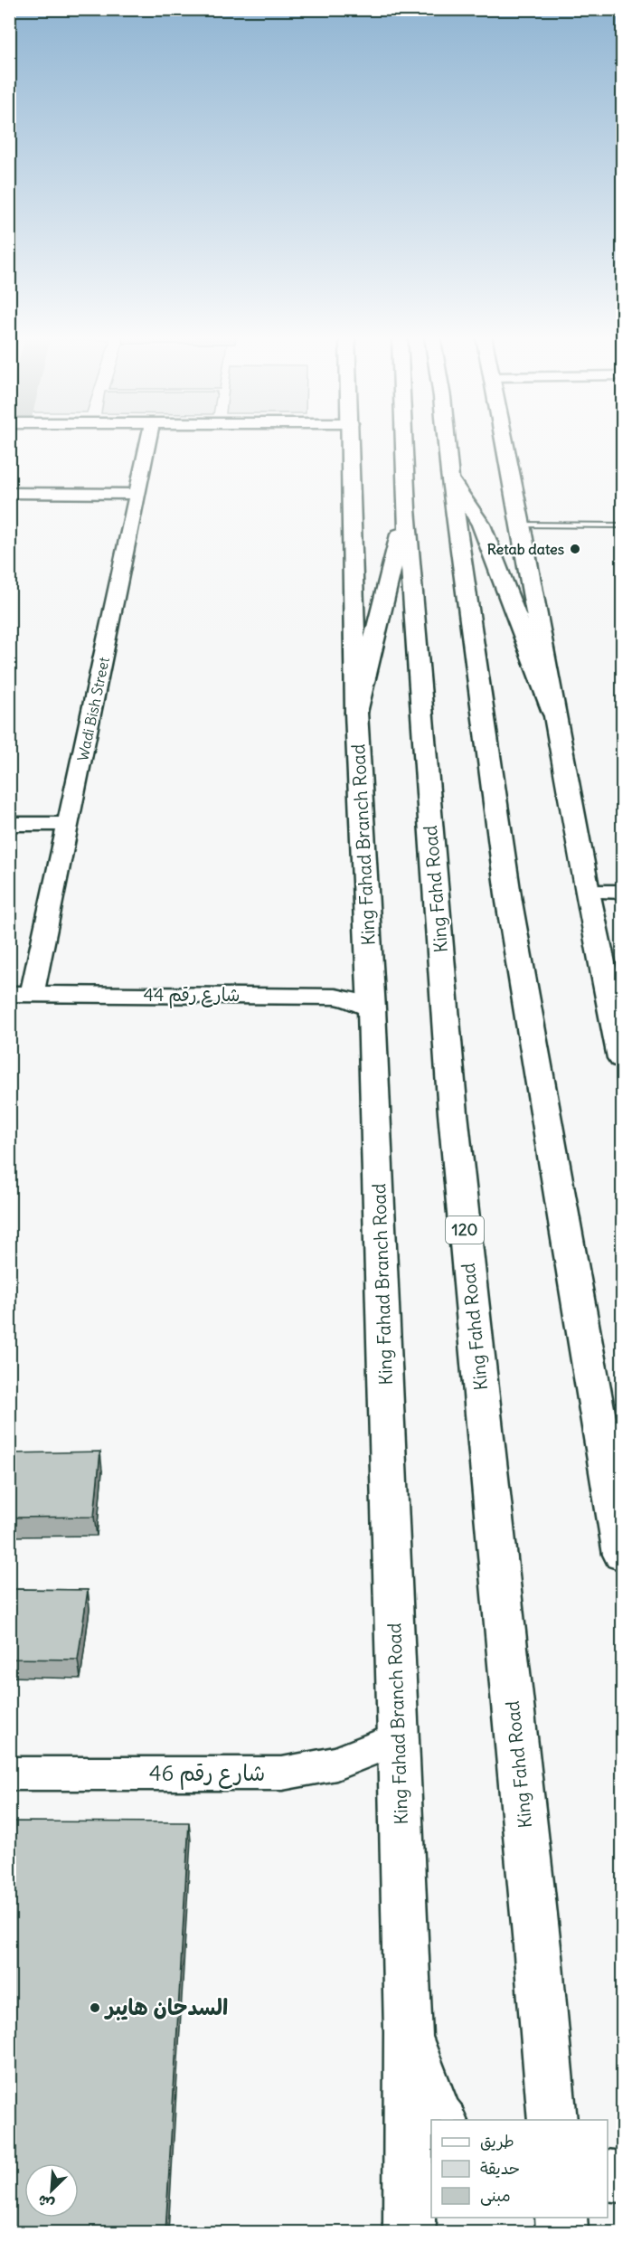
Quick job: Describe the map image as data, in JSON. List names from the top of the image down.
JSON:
{
  "streets": {
    "main road": ["King Fahad Branch Road", "King Fahd Road", "120"],
    "street": ["Wadi Bish Street", "شارع رقم 44", "شارع رقم 46"]
  },
  "crossings": [
    ["Wadi Bish Street", "شارع رقم 44"],
    ["King Fahad Branch Road", "شارع رقم 44"],
    ["King Fahad Branch Road", "شارع رقم 46"]
  ],
  "places": ["Retab dates", "السدحان هايبر"],
  "legend": ["طريق", "حديقة", "مبنى"],
  "north": "bottom left"
}
